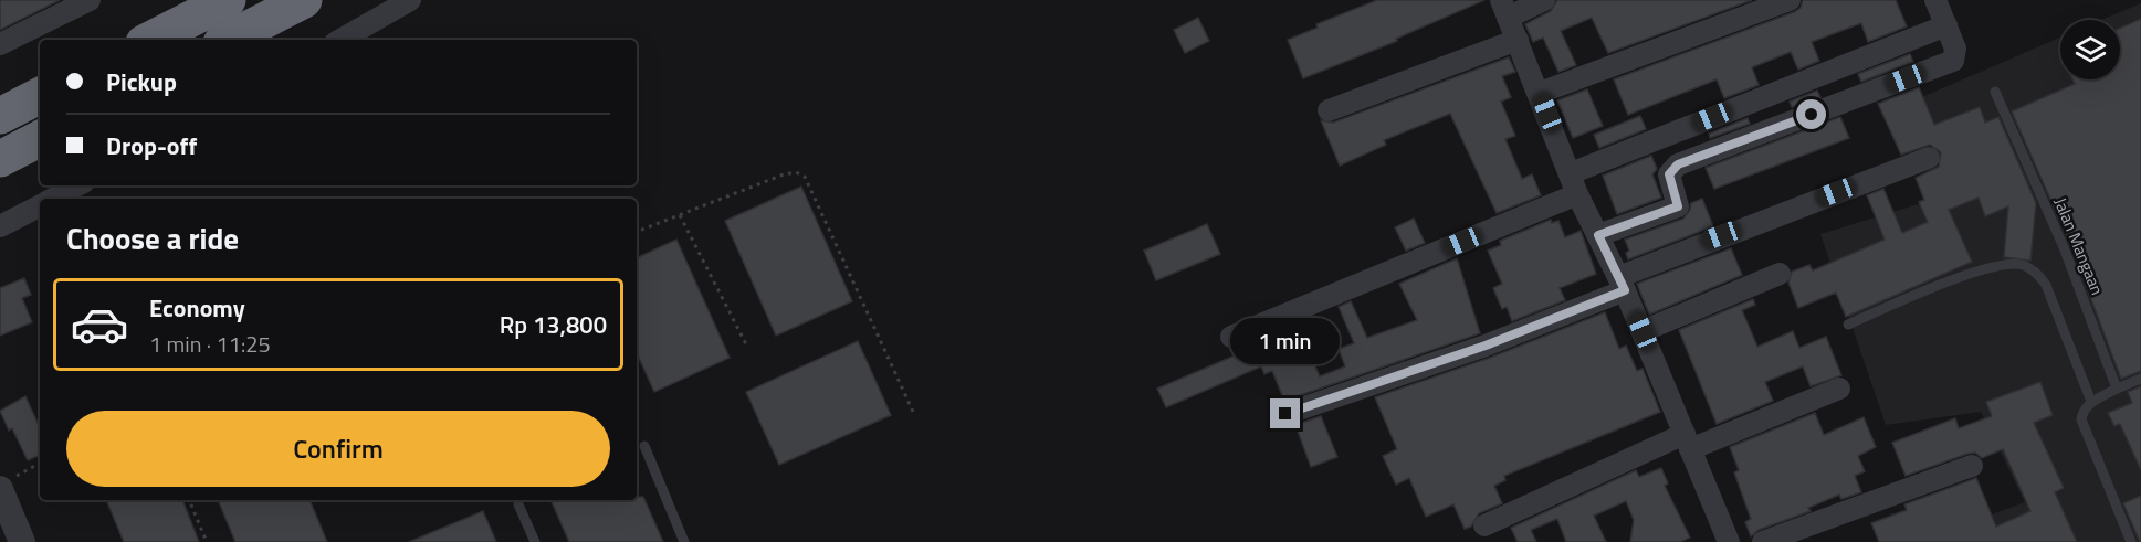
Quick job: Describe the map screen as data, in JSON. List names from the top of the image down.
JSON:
{
  "streets": {
    "lane": ["Jalan Mangaan"]
  },
  "page": {
    "banner": ["Pickup", "Drop-off"],
    "heading": "Choose a ride",
    "list": [
      {
        "name": "Economy",
        "note": "1 min · 11:25",
        "value": "Rp 13,800"
      }
    ],
    "bubble": "1 min",
    "buttons": "Confirm"
  }
}
